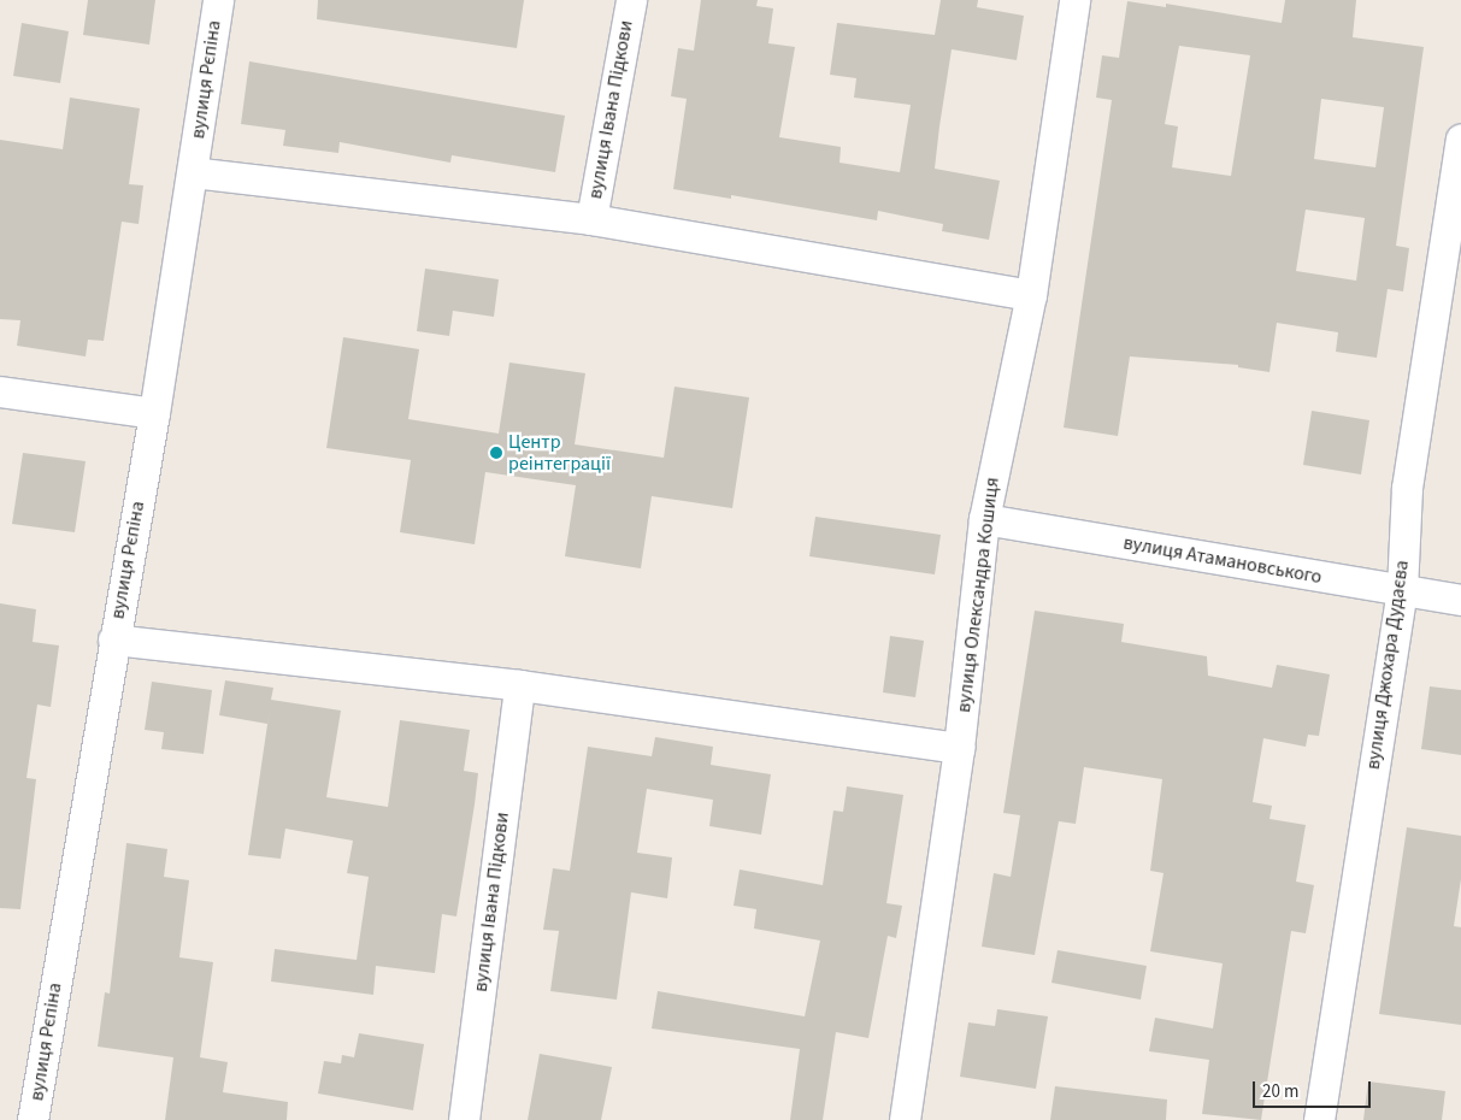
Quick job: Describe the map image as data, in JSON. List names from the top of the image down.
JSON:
{
  "streets": {
    "street": [
      "вулиця Рєпіна",
      "вулиця Івана Підкови",
      "вулиця Атамановського",
      "вулиця Олександра Кошиця",
      "вулиця Джохара Дудаєва"
    ]
  },
  "crossings": [
    ["вулиця Атамановського", "вулиця Олександра Кошиця"],
    ["вулиця Атамановського", "вулиця Джохара Дудаєва"]
  ],
  "places": ["Центр реінтеграції"],
  "scale_bar": "20 m"
}
